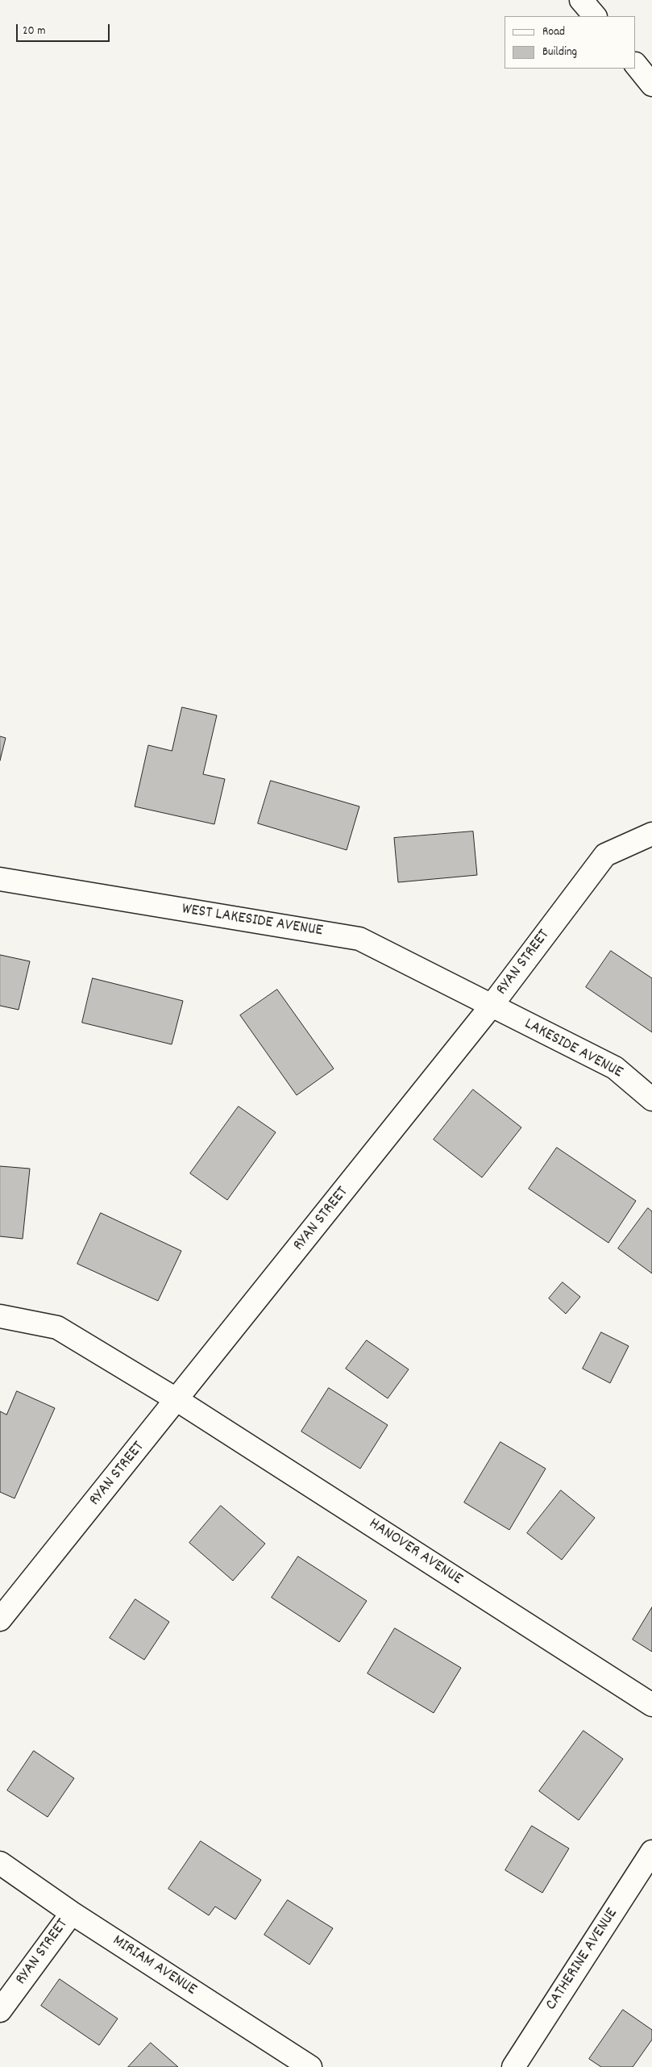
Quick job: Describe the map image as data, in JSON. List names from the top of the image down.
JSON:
{
  "streets": {
    "street": [
      "WEST LAKESIDE AVENUE",
      "RYAN STREET",
      "LAKESIDE AVENUE",
      "HANOVER AVENUE",
      "CATHERINE AVENUE",
      "MIRIAM AVENUE"
    ]
  },
  "crossings": [
    ["WEST LAKESIDE AVENUE", "RYAN STREET"],
    ["WEST LAKESIDE AVENUE", "LAKESIDE AVENUE"],
    ["RYAN STREET", "LAKESIDE AVENUE"],
    ["RYAN STREET", "HANOVER AVENUE"],
    ["RYAN STREET", "MIRIAM AVENUE"]
  ],
  "legend": ["Road", "Building"],
  "scale_bar": "20 m"
}
